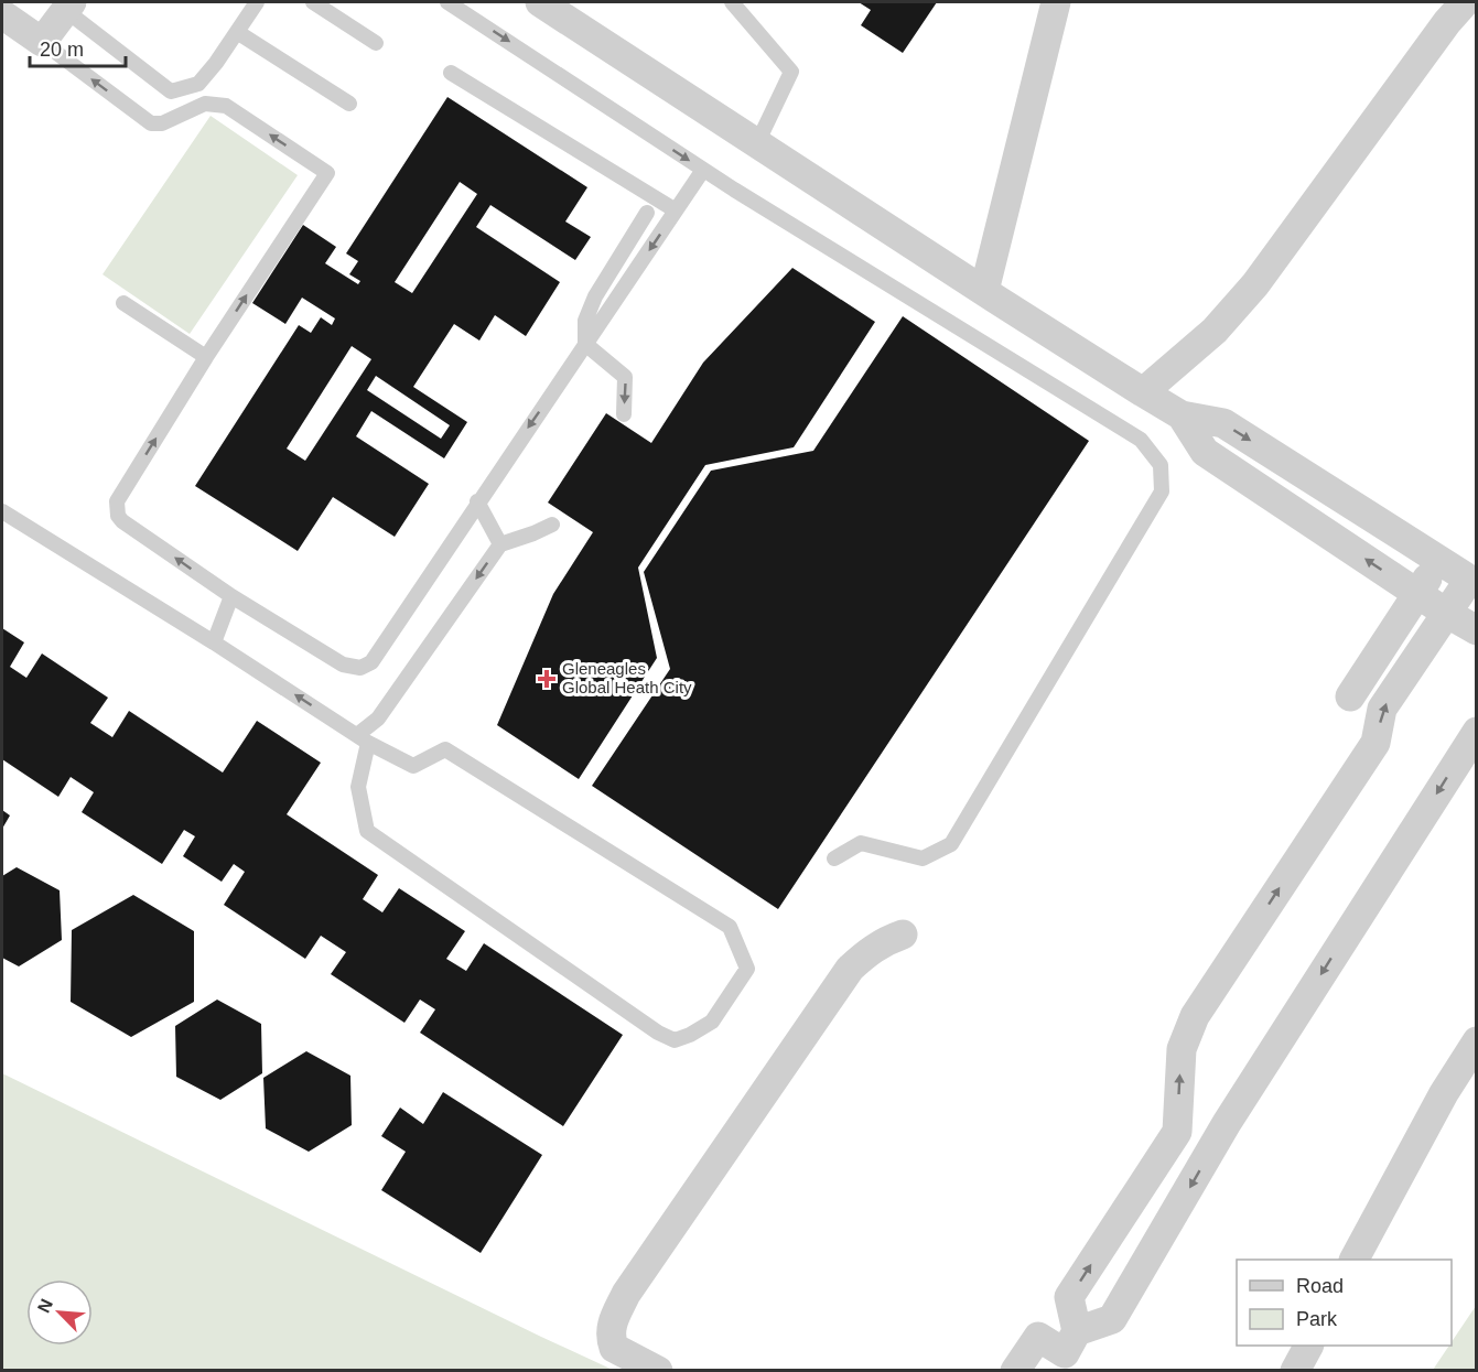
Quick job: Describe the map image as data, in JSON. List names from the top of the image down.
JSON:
{
  "places": {
    "health": ["Gleneagles Global Heath City"]
  },
  "legend": ["Road", "Park"],
  "scale_bar": "20 m",
  "north": "top left"
}
